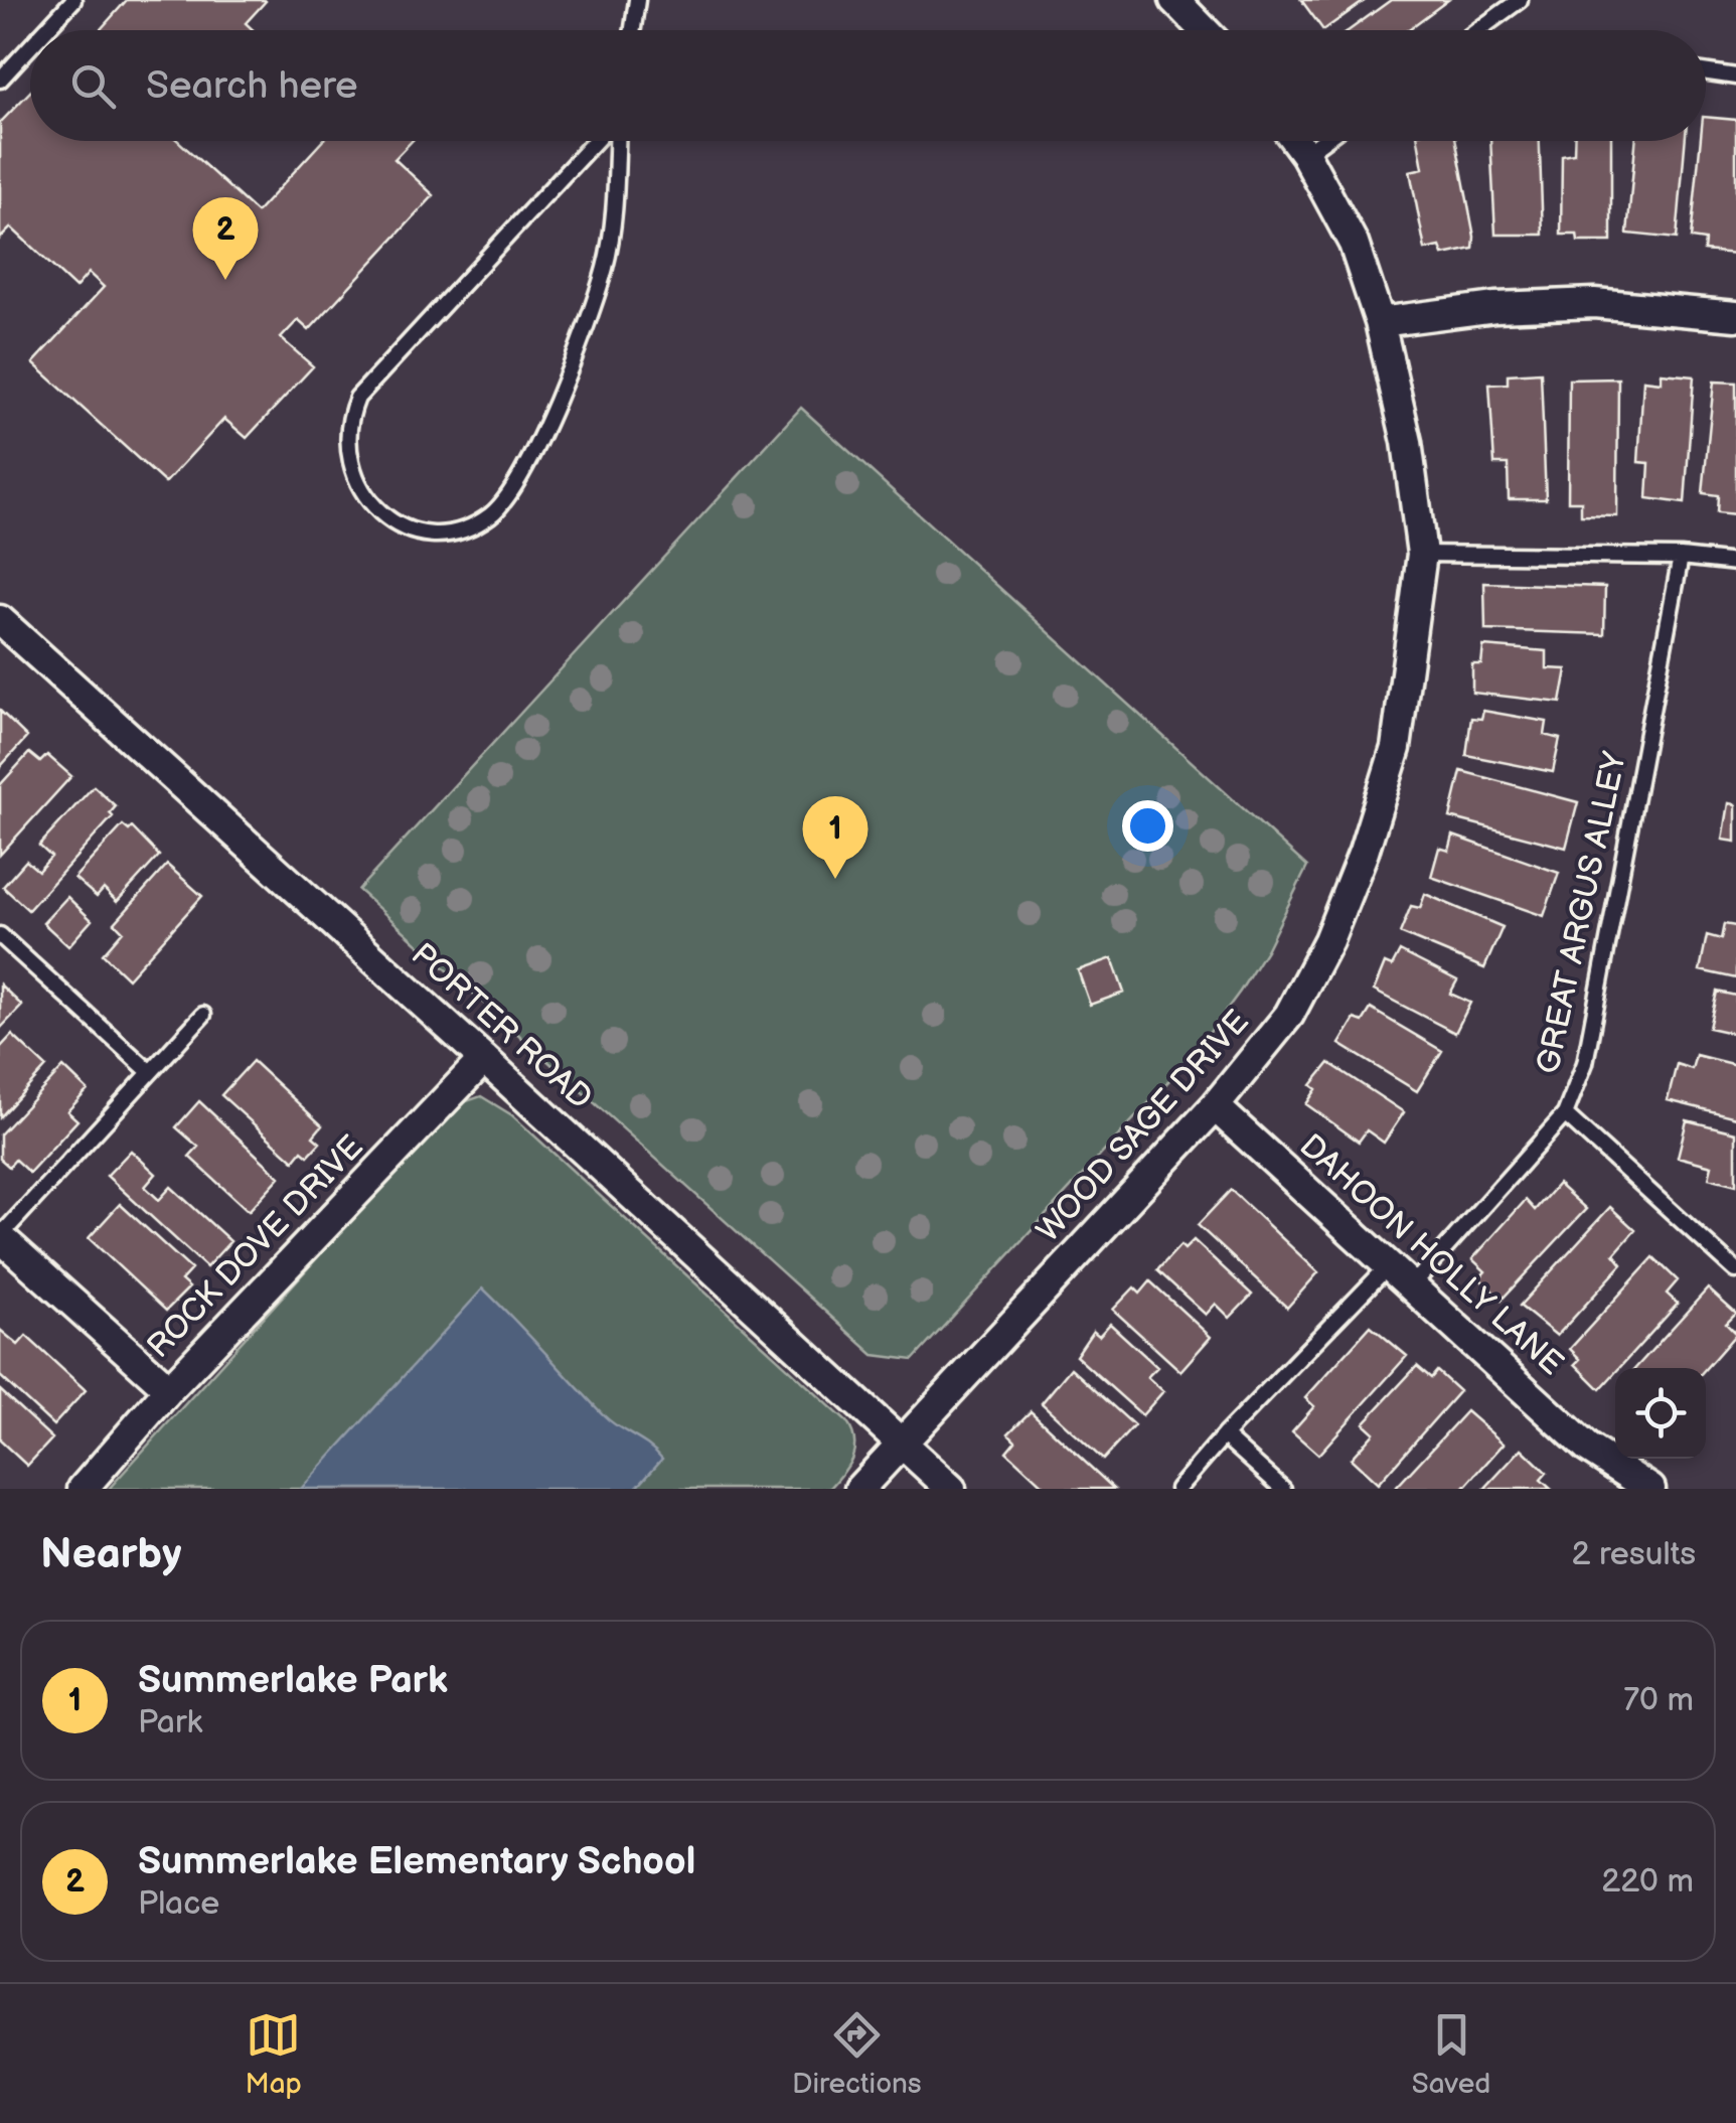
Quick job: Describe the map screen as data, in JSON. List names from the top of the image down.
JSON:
{
  "streets": {
    "street": [
      "PORTER ROAD",
      "WOOD SAGE DRIVE",
      "ROCK DOVE DRIVE",
      "DAHOON HOLLY LANE"
    ],
    "lane": ["GREAT ARGUS ALLEY"]
  },
  "crossings": [
    ["GREAT ARGUS ALLEY", "DAHOON HOLLY LANE"],
    ["PORTER ROAD", "WOOD SAGE DRIVE"],
    ["PORTER ROAD", "ROCK DOVE DRIVE"],
    ["WOOD SAGE DRIVE", "DAHOON HOLLY LANE"]
  ],
  "page": {
    "search": "Search here",
    "pins": ["2", "1"],
    "heading": ["Nearby", "2 results"],
    "list": [
      {
        "mark": "1",
        "name": "Summerlake Park",
        "note": "Park",
        "value": "70 m"
      },
      {
        "mark": "2",
        "name": "Summerlake Elementary School",
        "note": "Place",
        "value": "220 m"
      }
    ],
    "nav": ["Map", "Directions", "Saved"]
  }
}
